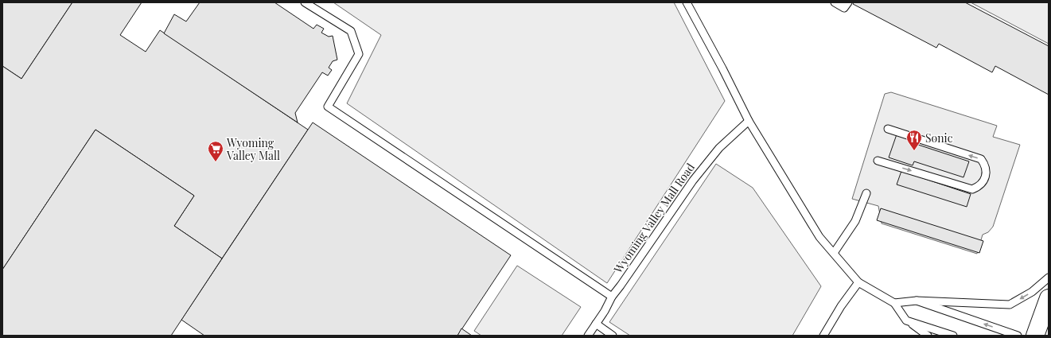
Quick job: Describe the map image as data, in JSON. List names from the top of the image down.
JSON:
{
  "streets": {
    "lane": ["Wyoming Valley Mall Road"]
  },
  "places": {
    "restaurant": ["Sonic"],
    "supermarket": ["Wyoming Valley Mall"]
  }
}
